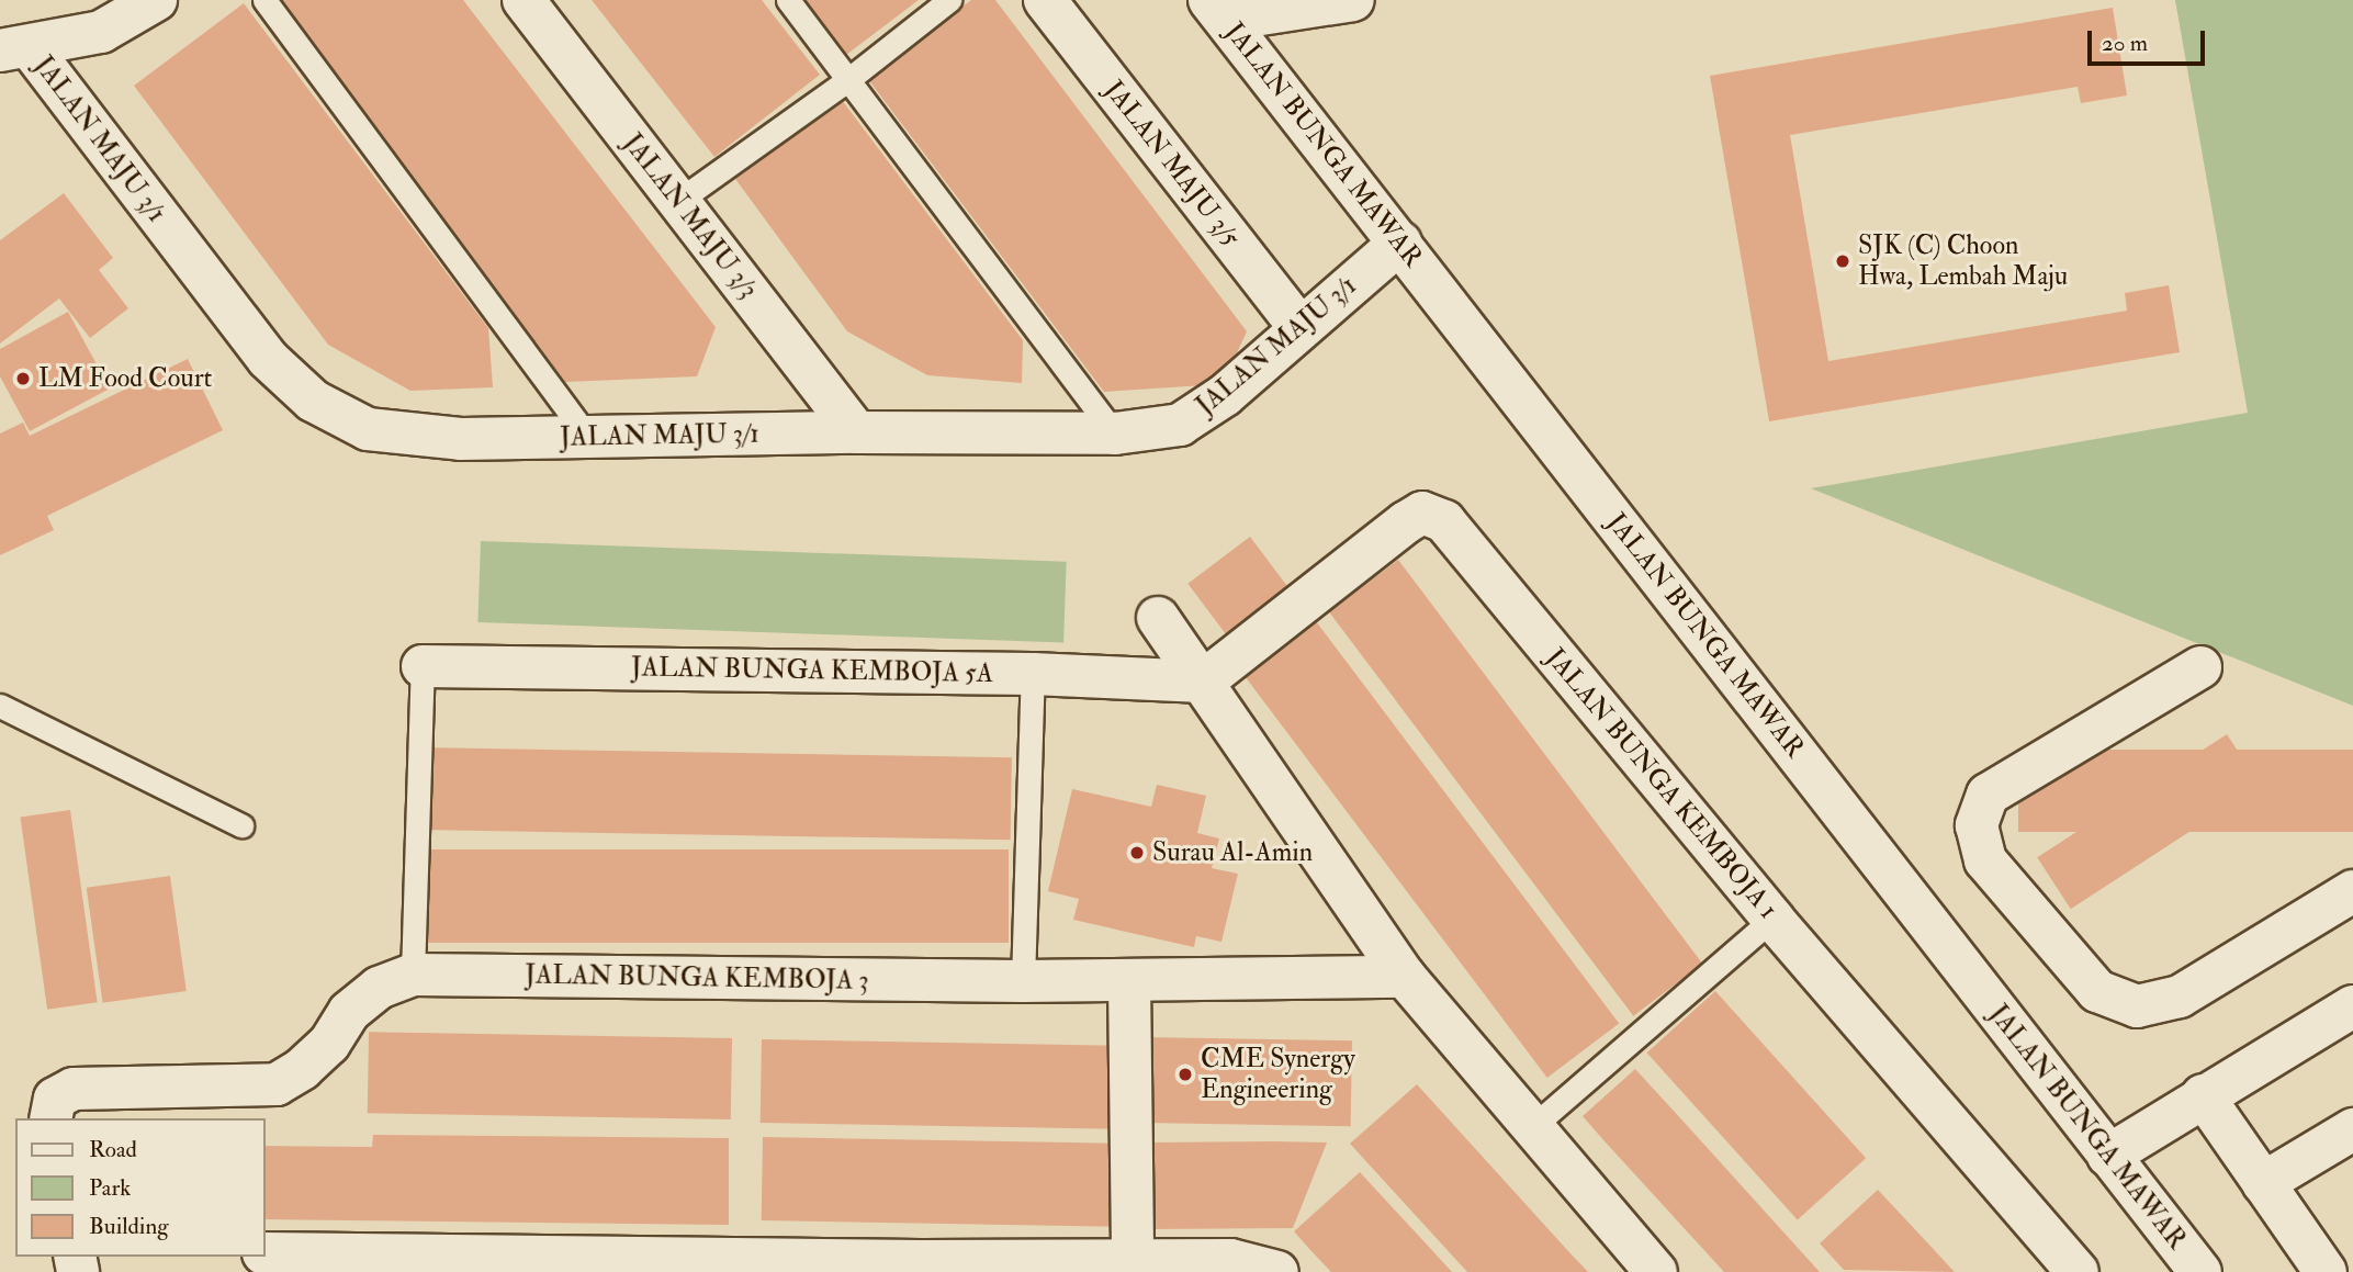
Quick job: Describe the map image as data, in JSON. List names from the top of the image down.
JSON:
{
  "streets": {
    "street": [
      "JALAN MAJU 3/1",
      "JALAN BUNGA MAWAR",
      "JALAN MAJU 3/5",
      "JALAN MAJU 3/3",
      "JALAN BUNGA KEMBOJA 5A",
      "JALAN BUNGA KEMBOJA 1",
      "JALAN BUNGA KEMBOJA 3"
    ]
  },
  "crossings": [
    ["JALAN MAJU 3/1", "JALAN BUNGA MAWAR"],
    ["JALAN MAJU 3/1", "JALAN MAJU 3/5"],
    ["JALAN MAJU 3/1", "JALAN MAJU 3/3"],
    ["JALAN BUNGA KEMBOJA 5A", "JALAN BUNGA KEMBOJA 1"]
  ],
  "places": [
    "SJK (C) Choon Hwa, Lembah Maju",
    "LM Food Court",
    "Surau Al-Amin",
    "CME Synergy Engineering"
  ],
  "legend": ["Road", "Park", "Building"],
  "scale_bar": "20 m"
}
